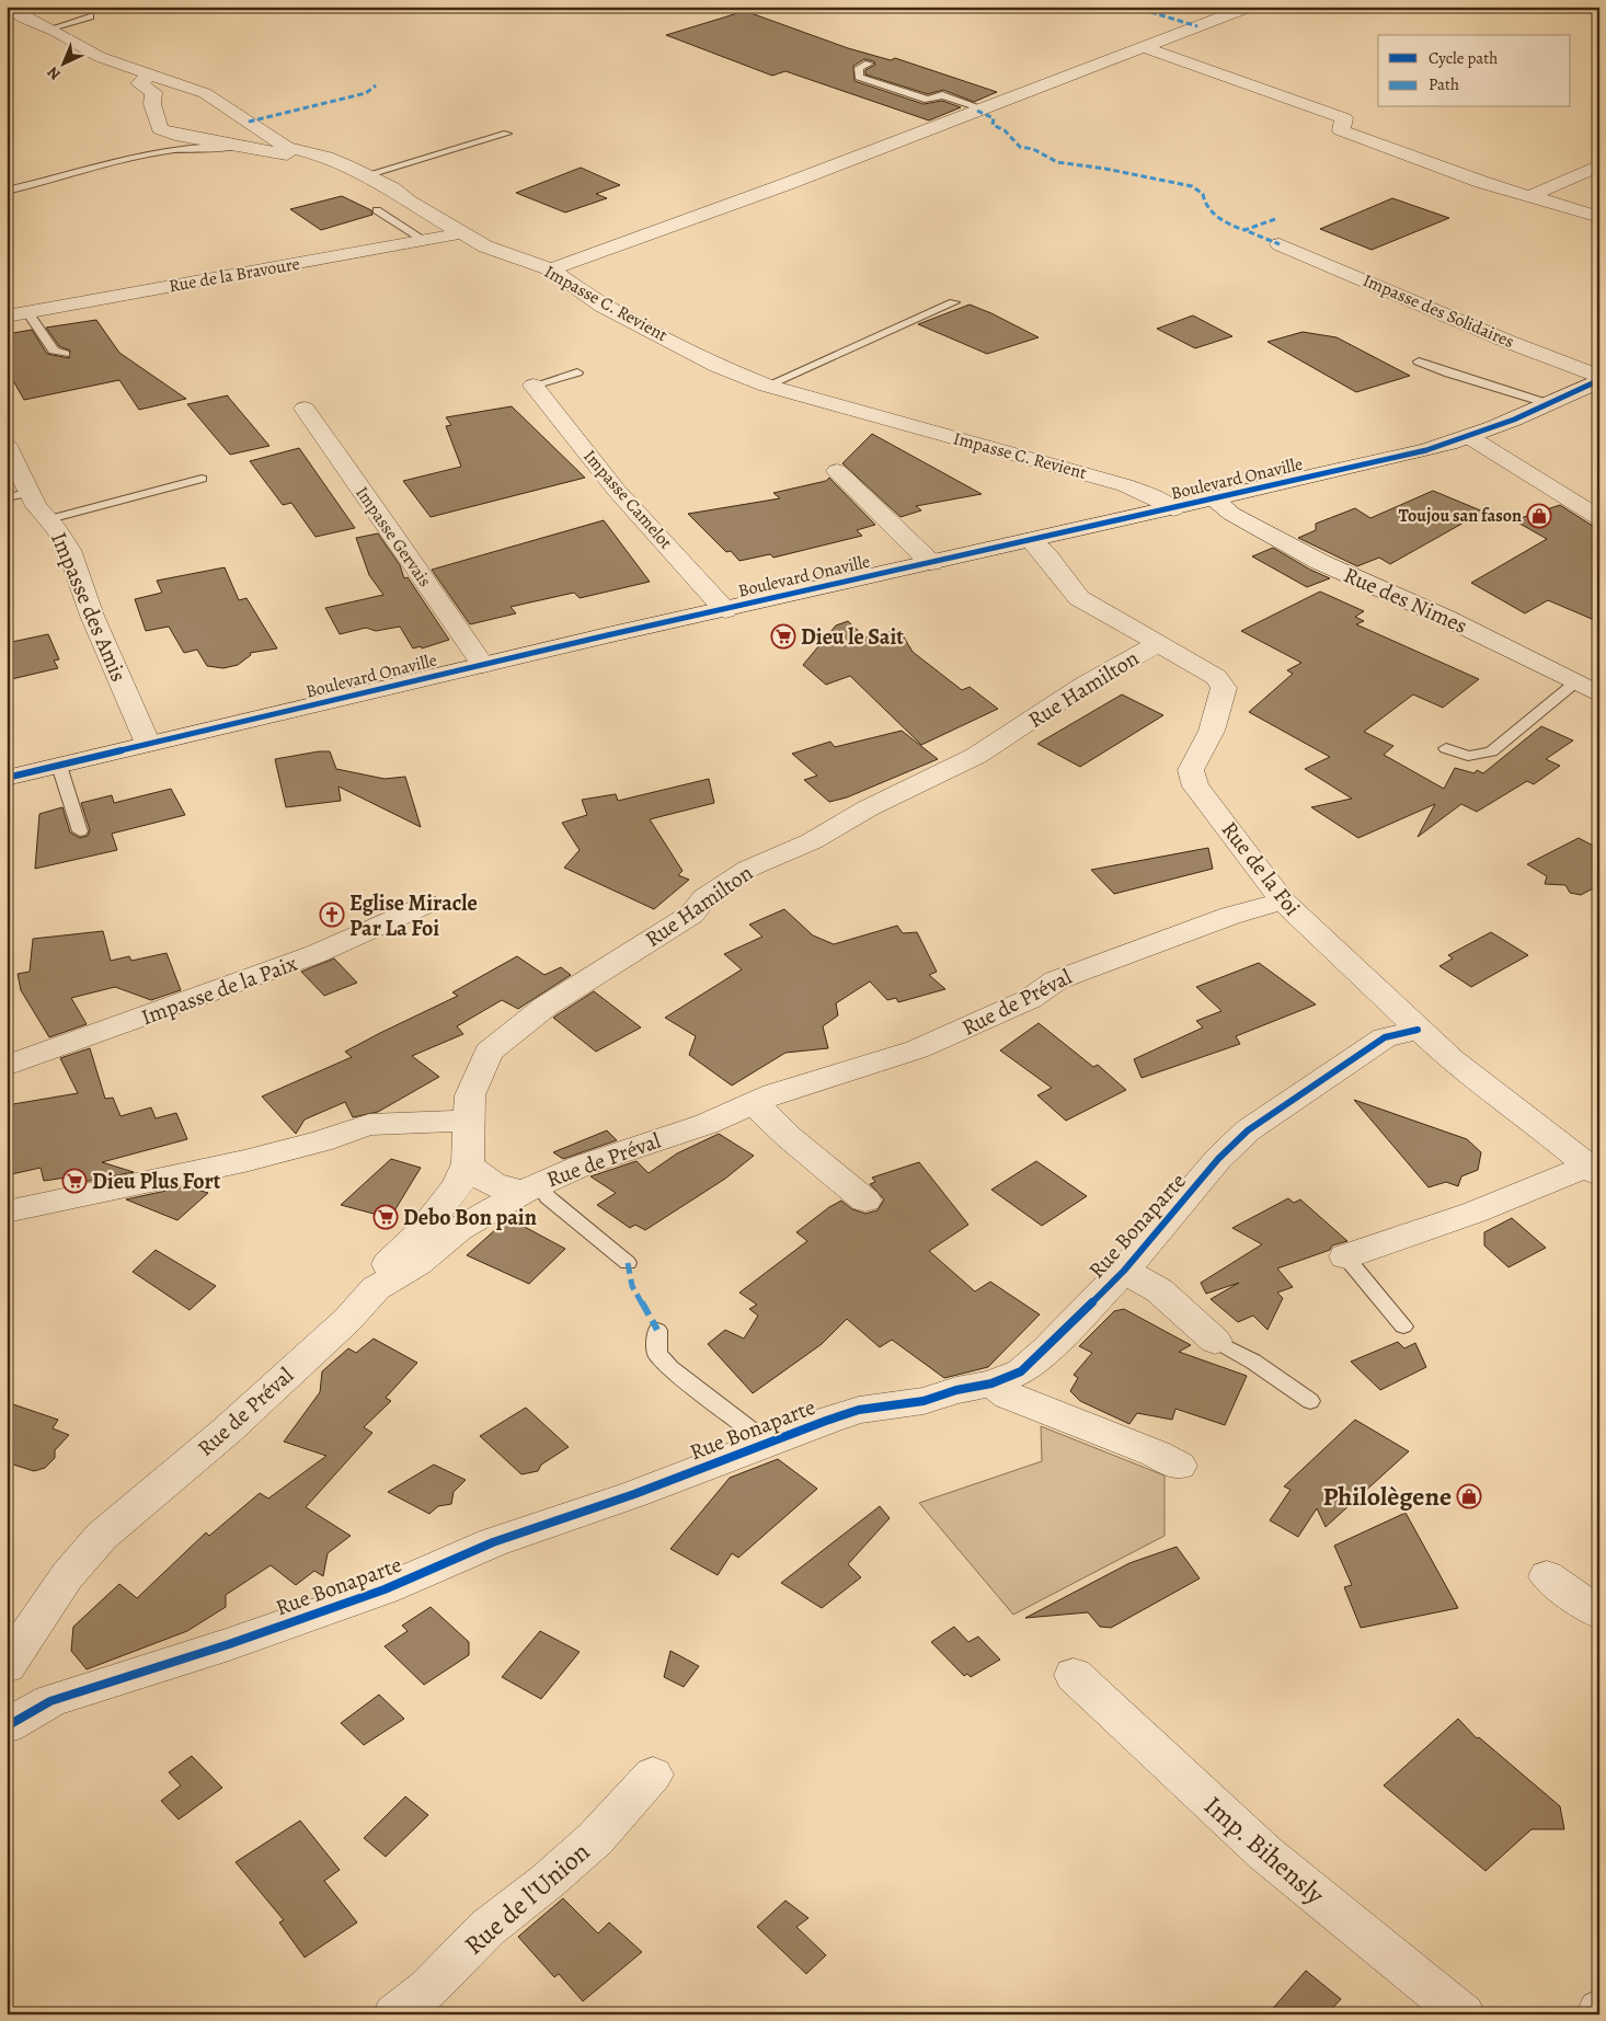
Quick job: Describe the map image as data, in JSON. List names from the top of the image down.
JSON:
{
  "streets": {
    "street": [
      "Rue de la Bravoure",
      "Impasse C. Revient",
      "Impasse des Solidaires",
      "Boulevard Onaville",
      "Impasse Camelot",
      "Impasse Gervais",
      "Rue des Nimes",
      "Impasse des Amis",
      "Rue Hamilton",
      "Rue de la Foi",
      "Impasse de la Paix",
      "Rue de Préval",
      "Rue Bonaparte",
      "Imp. Bihensly",
      "Rue de l'Union"
    ]
  },
  "crossings": [
    ["Rue de la Bravoure", "Impasse C. Revient"],
    ["Impasse C. Revient", "Boulevard Onaville"],
    ["Impasse des Solidaires", "Boulevard Onaville"],
    ["Boulevard Onaville", "Impasse Camelot"],
    ["Boulevard Onaville", "Impasse Gervais"],
    ["Boulevard Onaville", "Rue des Nimes"],
    ["Boulevard Onaville", "Impasse des Amis"],
    ["Boulevard Onaville", "Rue de la Foi"],
    ["Rue Hamilton", "Rue de la Foi"],
    ["Rue de la Foi", "Rue de Préval"],
    ["Rue de la Foi", "Rue Bonaparte"]
  ],
  "places": {
    "shop": ["Toujou san fason", "Philolègene"],
    "supermarket": ["Dieu le Sait", "Dieu Plus Fort", "Debo Bon pain"],
    "church": ["Eglise Miracle Par La Foi"]
  },
  "legend": ["Cycle path", "Path"],
  "north": "bottom left"
}
